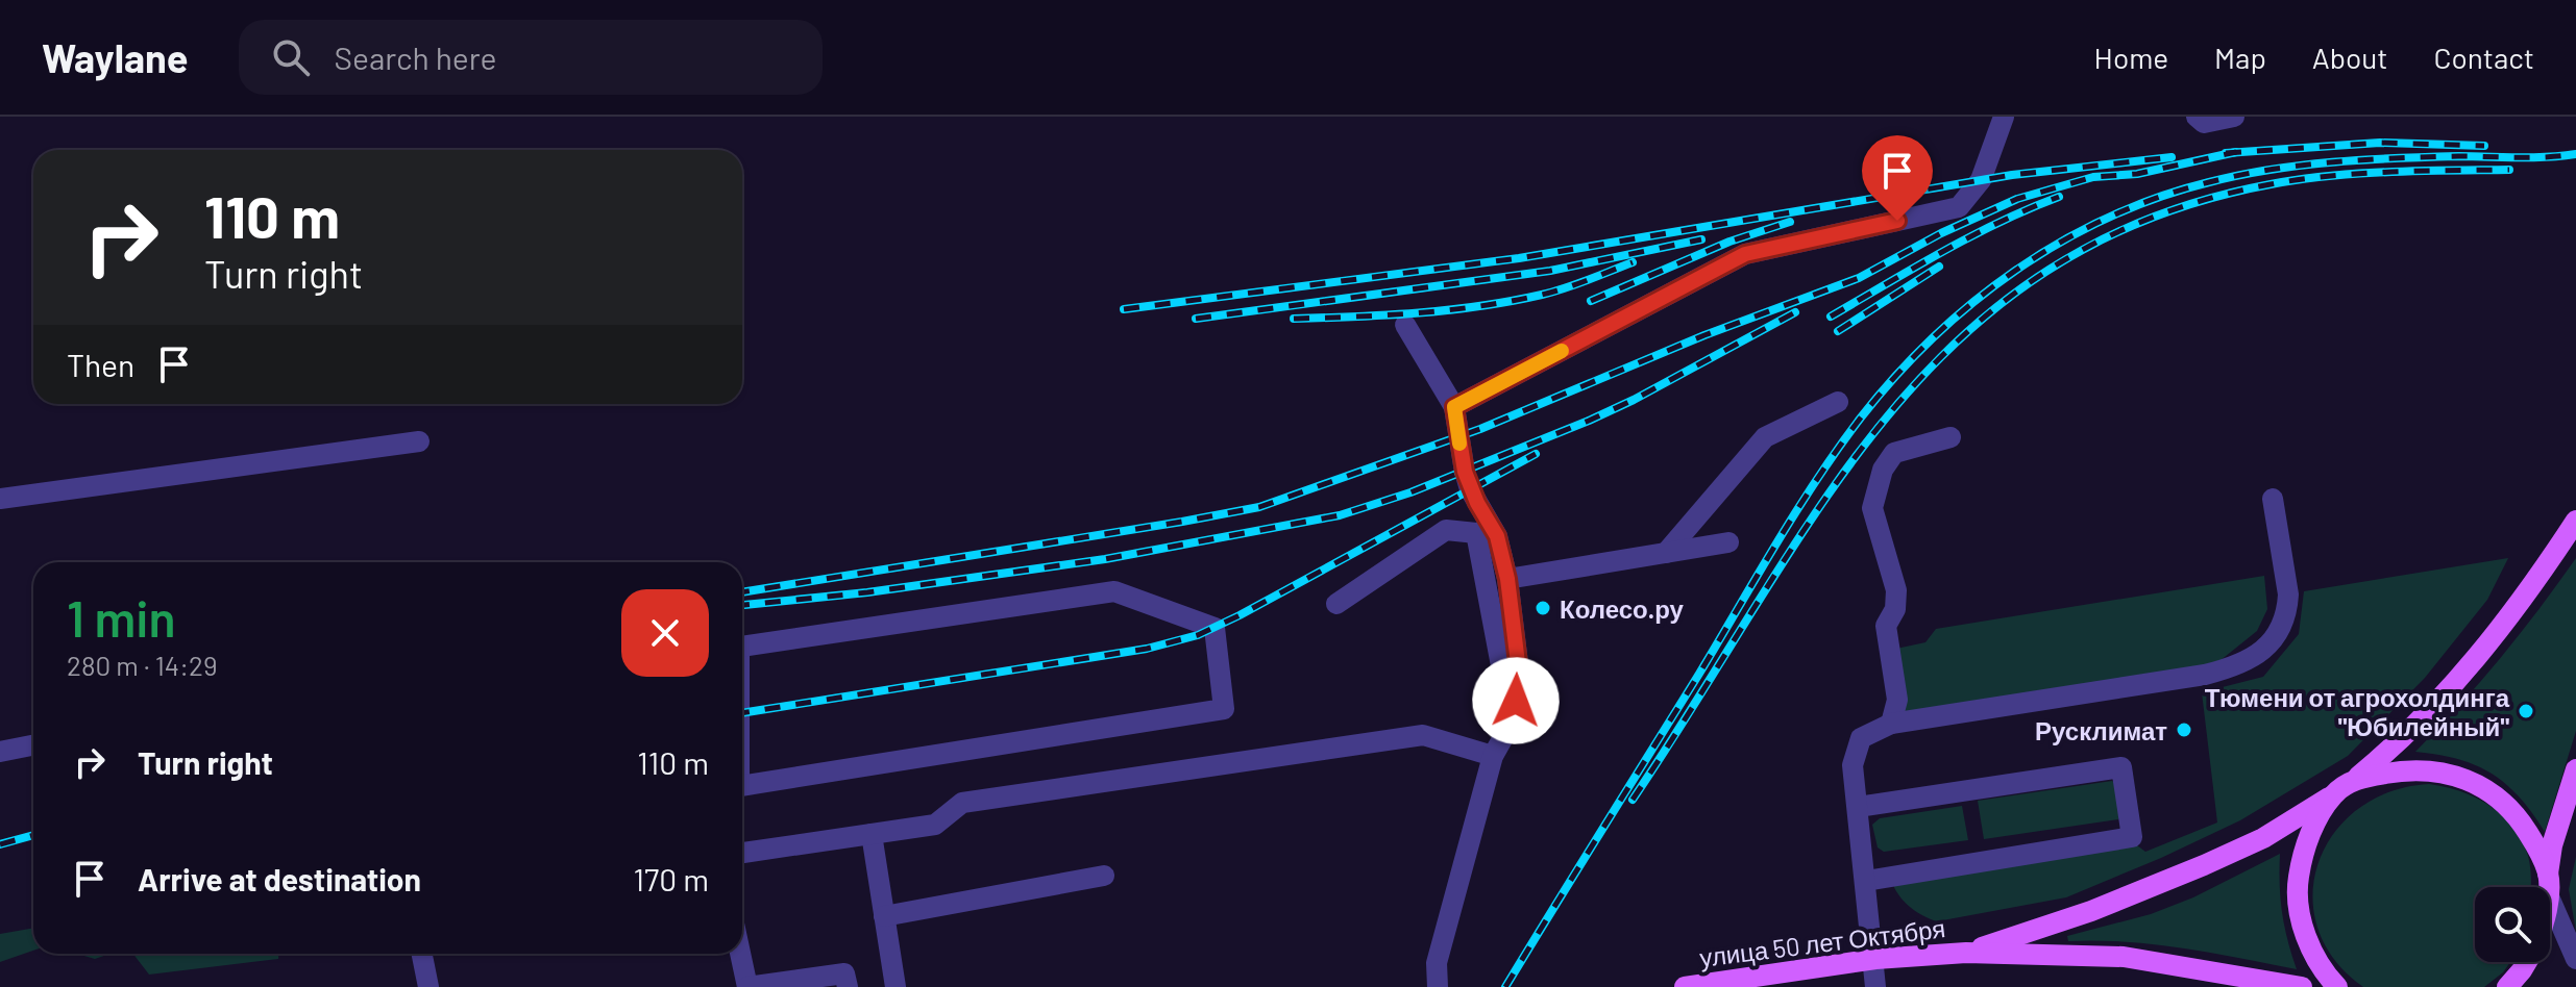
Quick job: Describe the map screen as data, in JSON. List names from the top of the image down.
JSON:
{
  "streets": {
    "main road": ["улица 50 лет Октября"]
  },
  "places": ["Колесо.ру", "Тюмени от агрохолдинга \"Юбилейный\"", "Русклимат"],
  "page": {
    "header": "Waylane",
    "search": "Search here",
    "nav": [
      "Home",
      "Map",
      "About",
      "Contact"
    ],
    "turn": ["110 m", "Turn right"],
    "then": "Then",
    "heading": ["1 min", "280 m · 14:29"],
    "list": [
      {
        "name": "Turn right",
        "value": "110 m"
      },
      {
        "name": "Arrive at destination",
        "value": "170 m"
      }
    ]
  }
}
